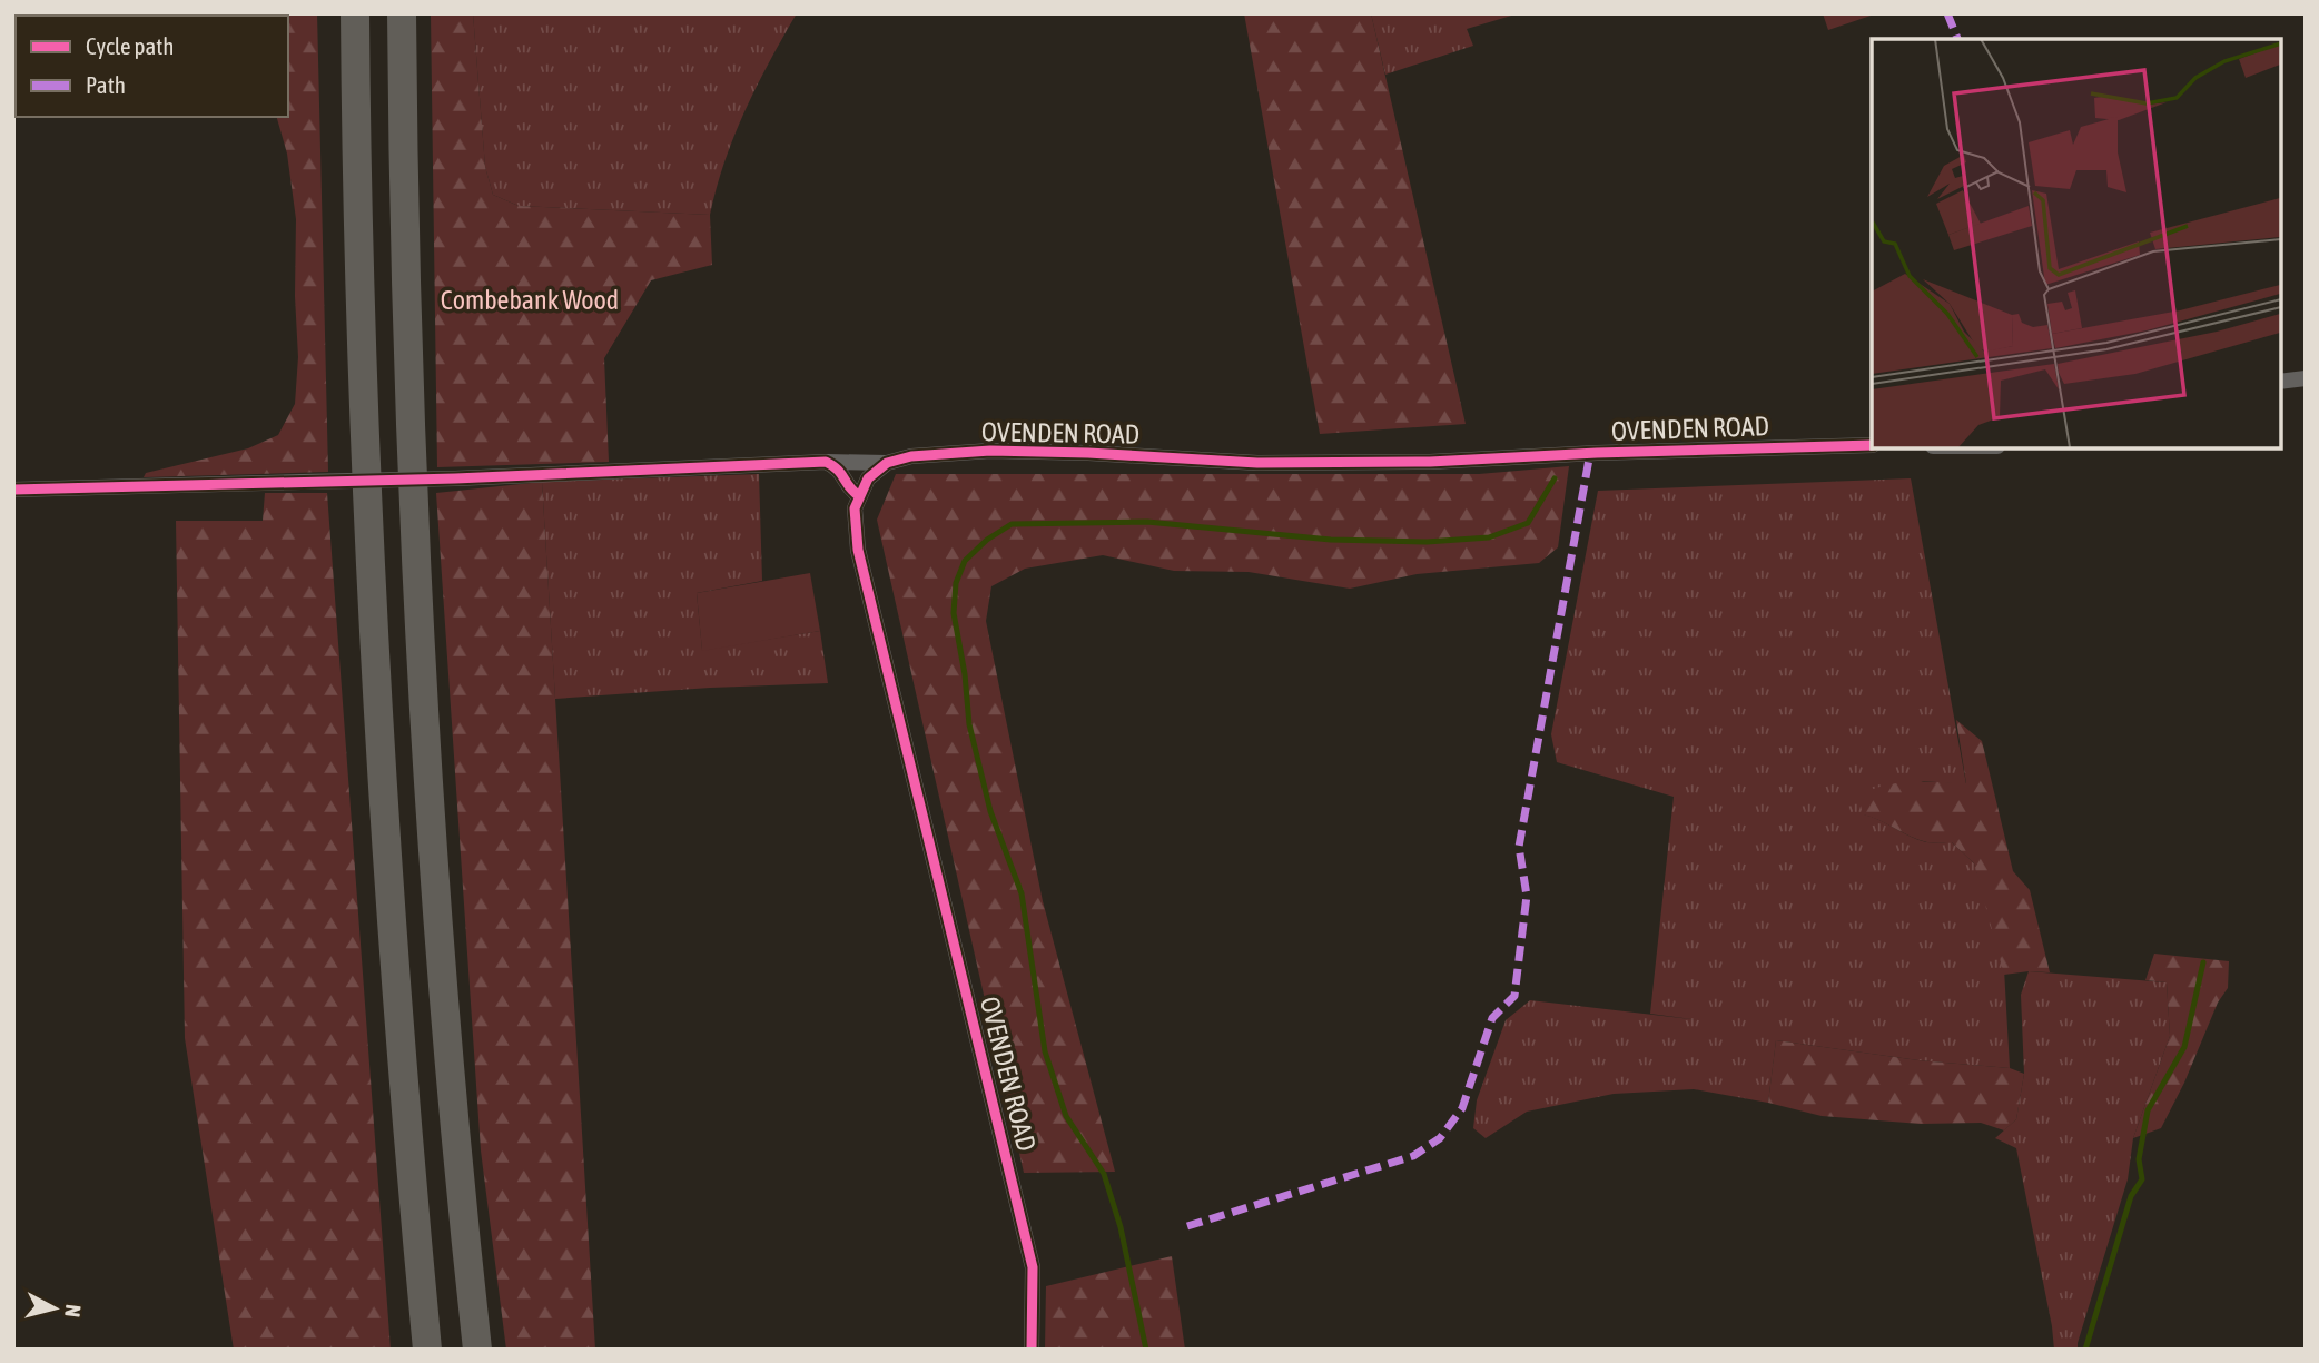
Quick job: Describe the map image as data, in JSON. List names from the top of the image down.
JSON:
{
  "streets": {
    "street": ["OVENDEN ROAD"]
  },
  "parks": ["Combebank Wood"],
  "legend": ["Cycle path", "Path"],
  "north": "right"
}
